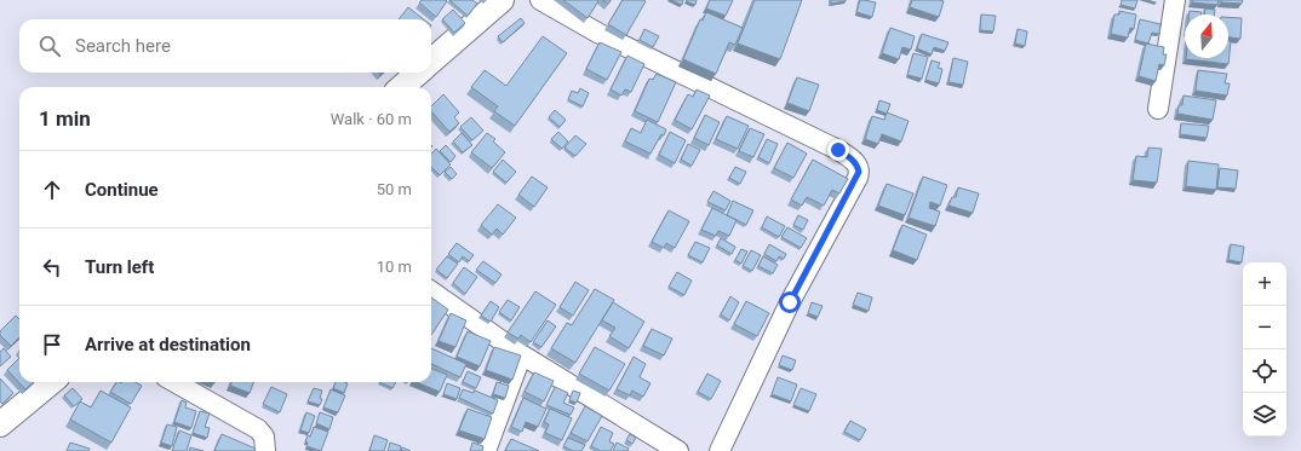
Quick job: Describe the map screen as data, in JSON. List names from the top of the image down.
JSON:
{
  "north": "top",
  "page": {
    "search": "Search here",
    "heading": ["1 min", "Walk · 60 m"],
    "list": [
      ["Continue", "50 m"],
      ["Turn left", "10 m"],
      "Arrive at destination"
    ],
    "map_buttons": ["+", "−"]
  }
}
